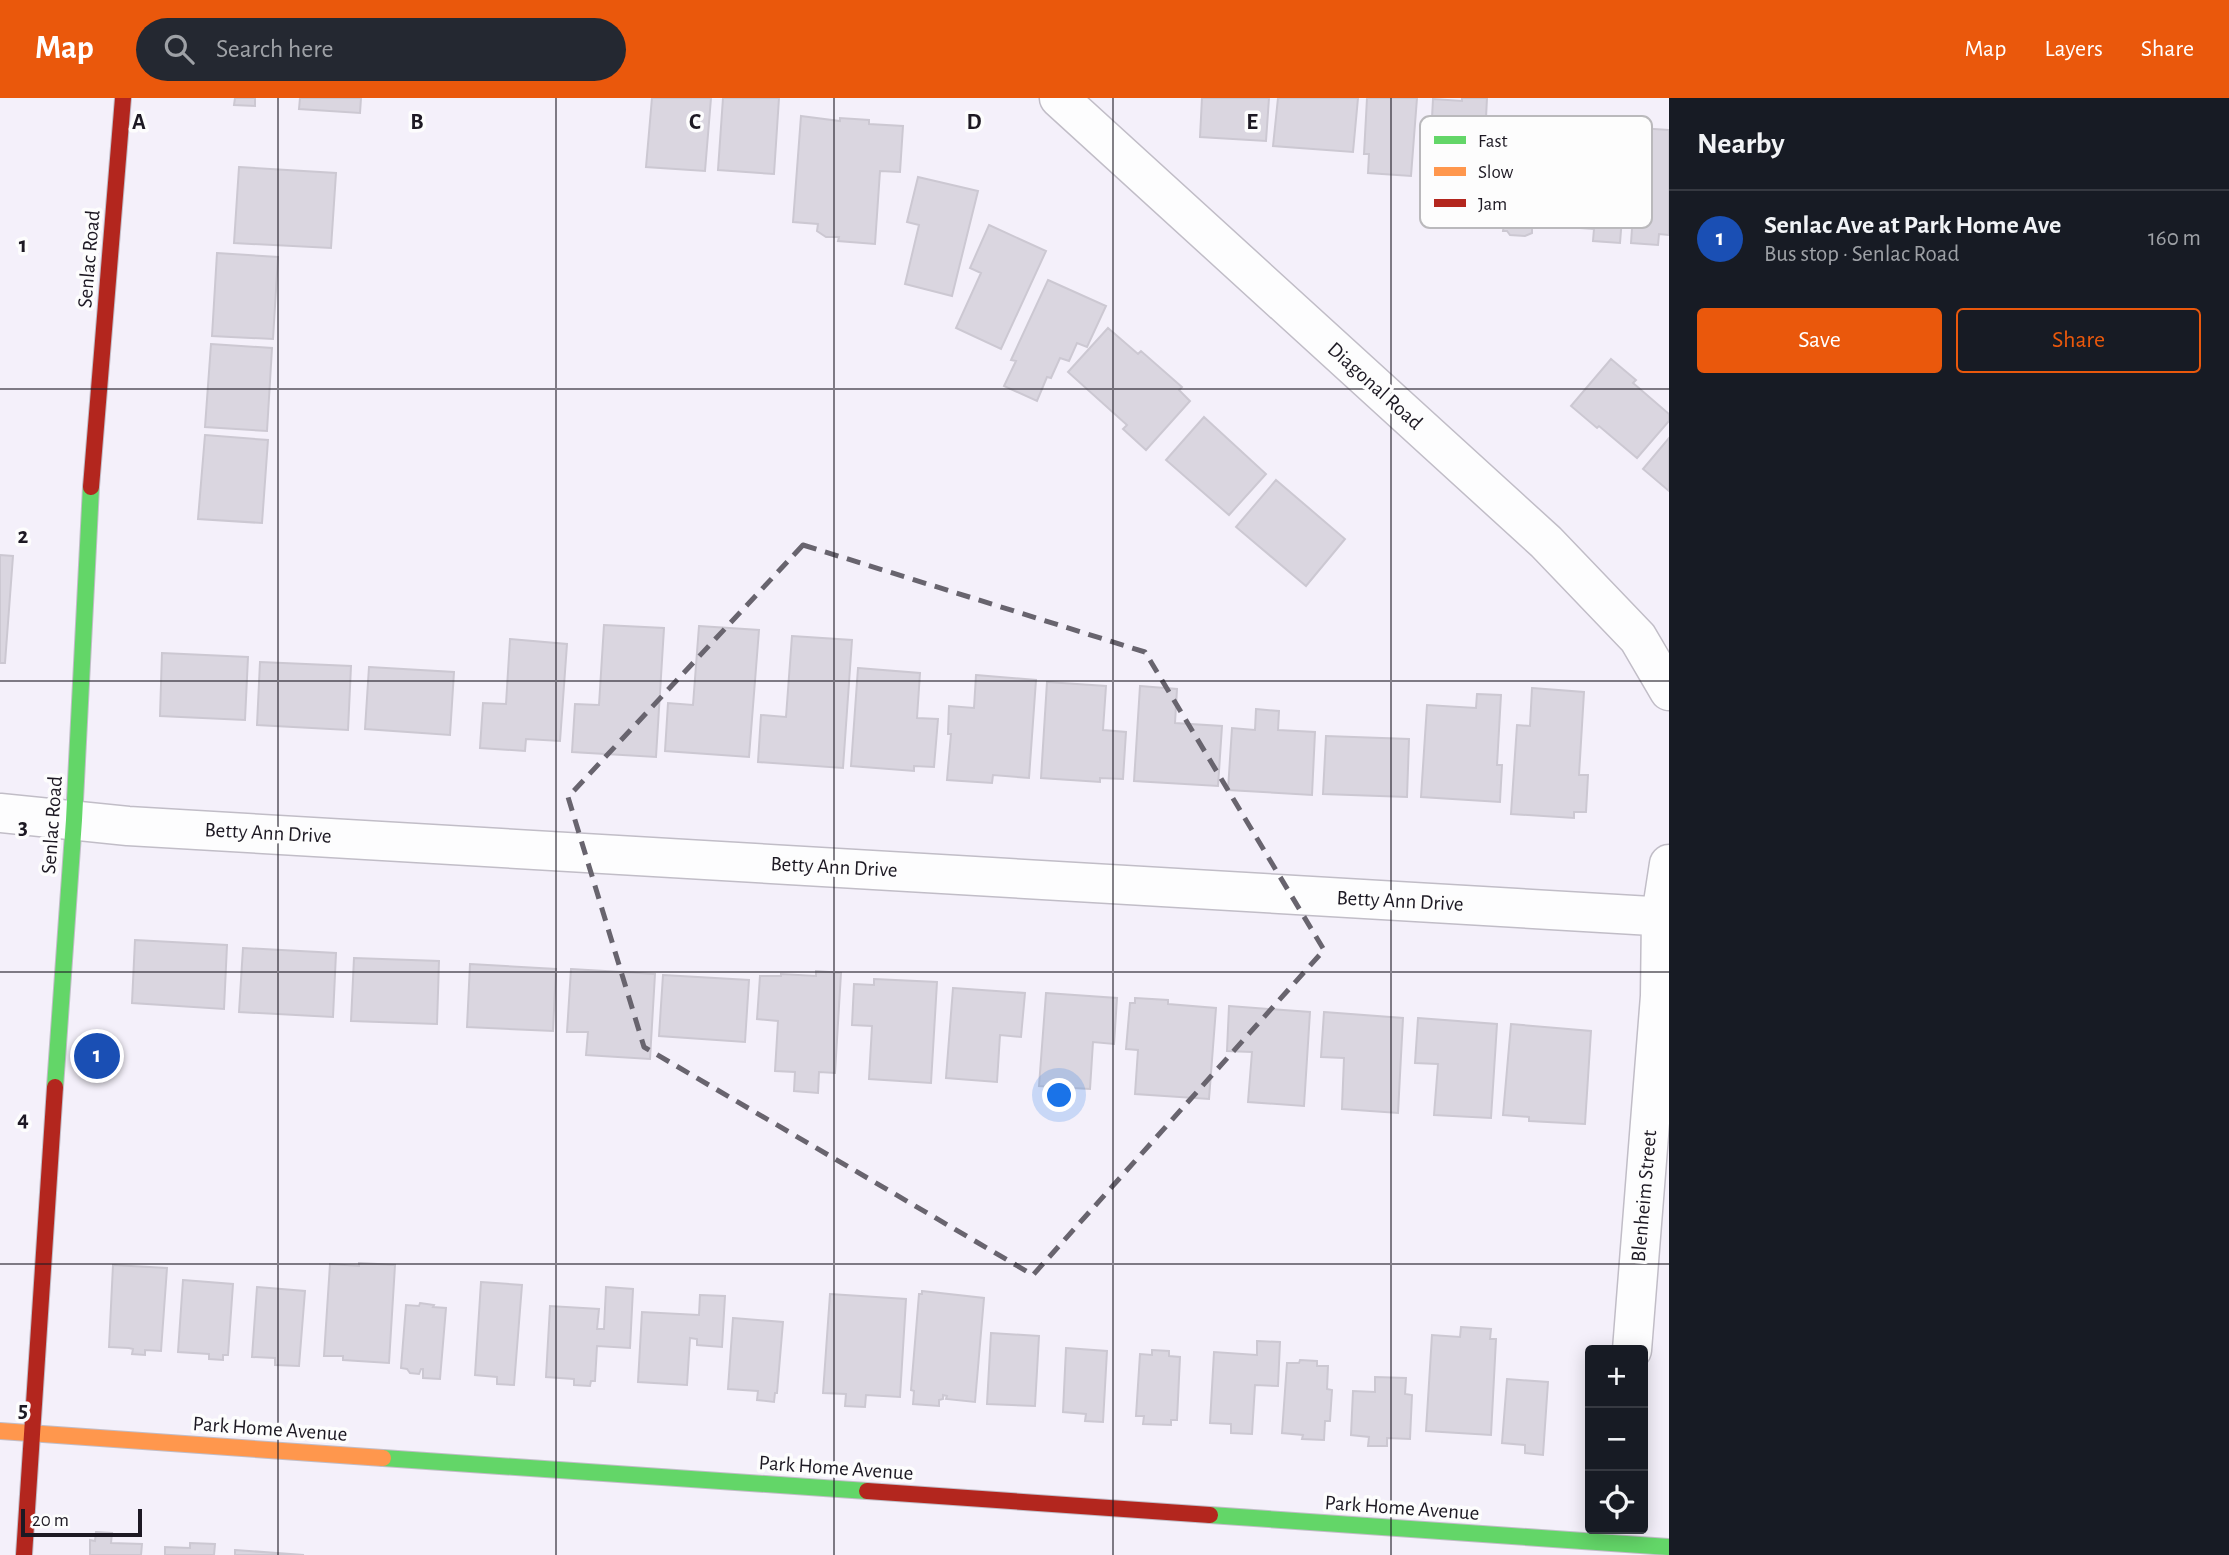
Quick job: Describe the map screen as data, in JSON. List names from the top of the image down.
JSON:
{
  "streets": {
    "street": [
      "Senlac Road",
      "Diagonal Road",
      "Betty Ann Drive",
      "Blenheim Street",
      "Park Home Avenue"
    ]
  },
  "crossings": [
    ["Senlac Road", "Betty Ann Drive"],
    ["Senlac Road", "Park Home Avenue"],
    ["Betty Ann Drive", "Blenheim Street"]
  ],
  "legend": ["Fast", "Slow", "Jam"],
  "scale_bar": "20 m",
  "page": {
    "header": "Map",
    "search": "Search here",
    "nav": ["Map", "Layers", "Share"],
    "heading": "Nearby",
    "list": [
      {
        "mark": "1",
        "name": "Senlac Ave at Park Home Ave",
        "note": "Bus stop · Senlac Road",
        "value": "160 m"
      }
    ],
    "buttons": ["Save", "Share"],
    "pins": "1",
    "map_buttons": ["+", "−"],
    "scale": "20 m"
  },
  "grid": {
    "columns": [
      "A",
      "B",
      "C",
      "D",
      "E"
    ],
    "rows": [
      "1",
      "2",
      "3",
      "4",
      "5"
    ]
  }
}
